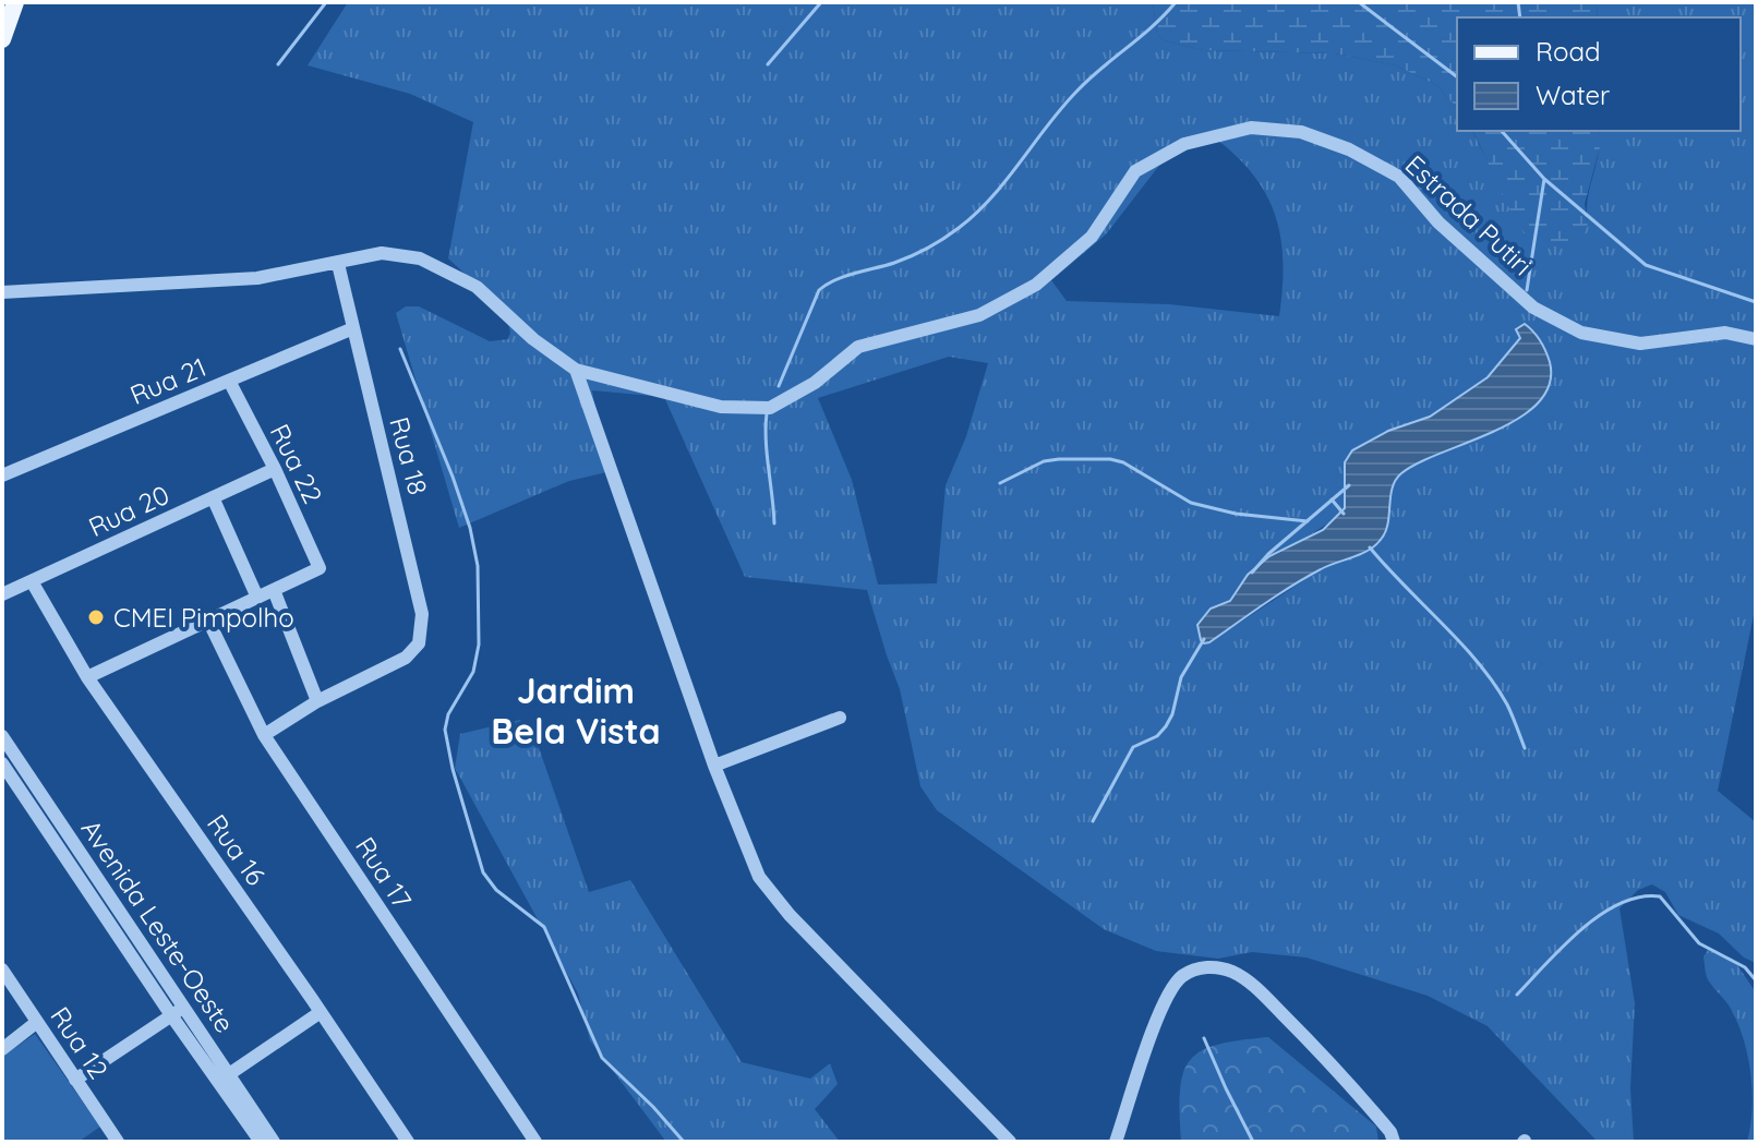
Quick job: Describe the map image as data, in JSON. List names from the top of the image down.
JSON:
{
  "streets": {
    "street": [
      "Estrada Putiri",
      "Rua 21",
      "Rua 18",
      "Rua 22",
      "Rua 20",
      "Rua 16",
      "Rua 17",
      "Avenida Leste-Oeste",
      "Rua 12"
    ]
  },
  "crossings": [
    ["Estrada Putiri", "Rua 18"],
    ["Rua 21", "Rua 18"],
    ["Rua 21", "Rua 22"],
    ["Rua 22", "Rua 20"],
    ["Rua 20", "Rua 16"]
  ],
  "districts": ["Jardim Bela Vista"],
  "places": ["CMEI Pimpolho"],
  "legend": ["Road", "Water"]
}
